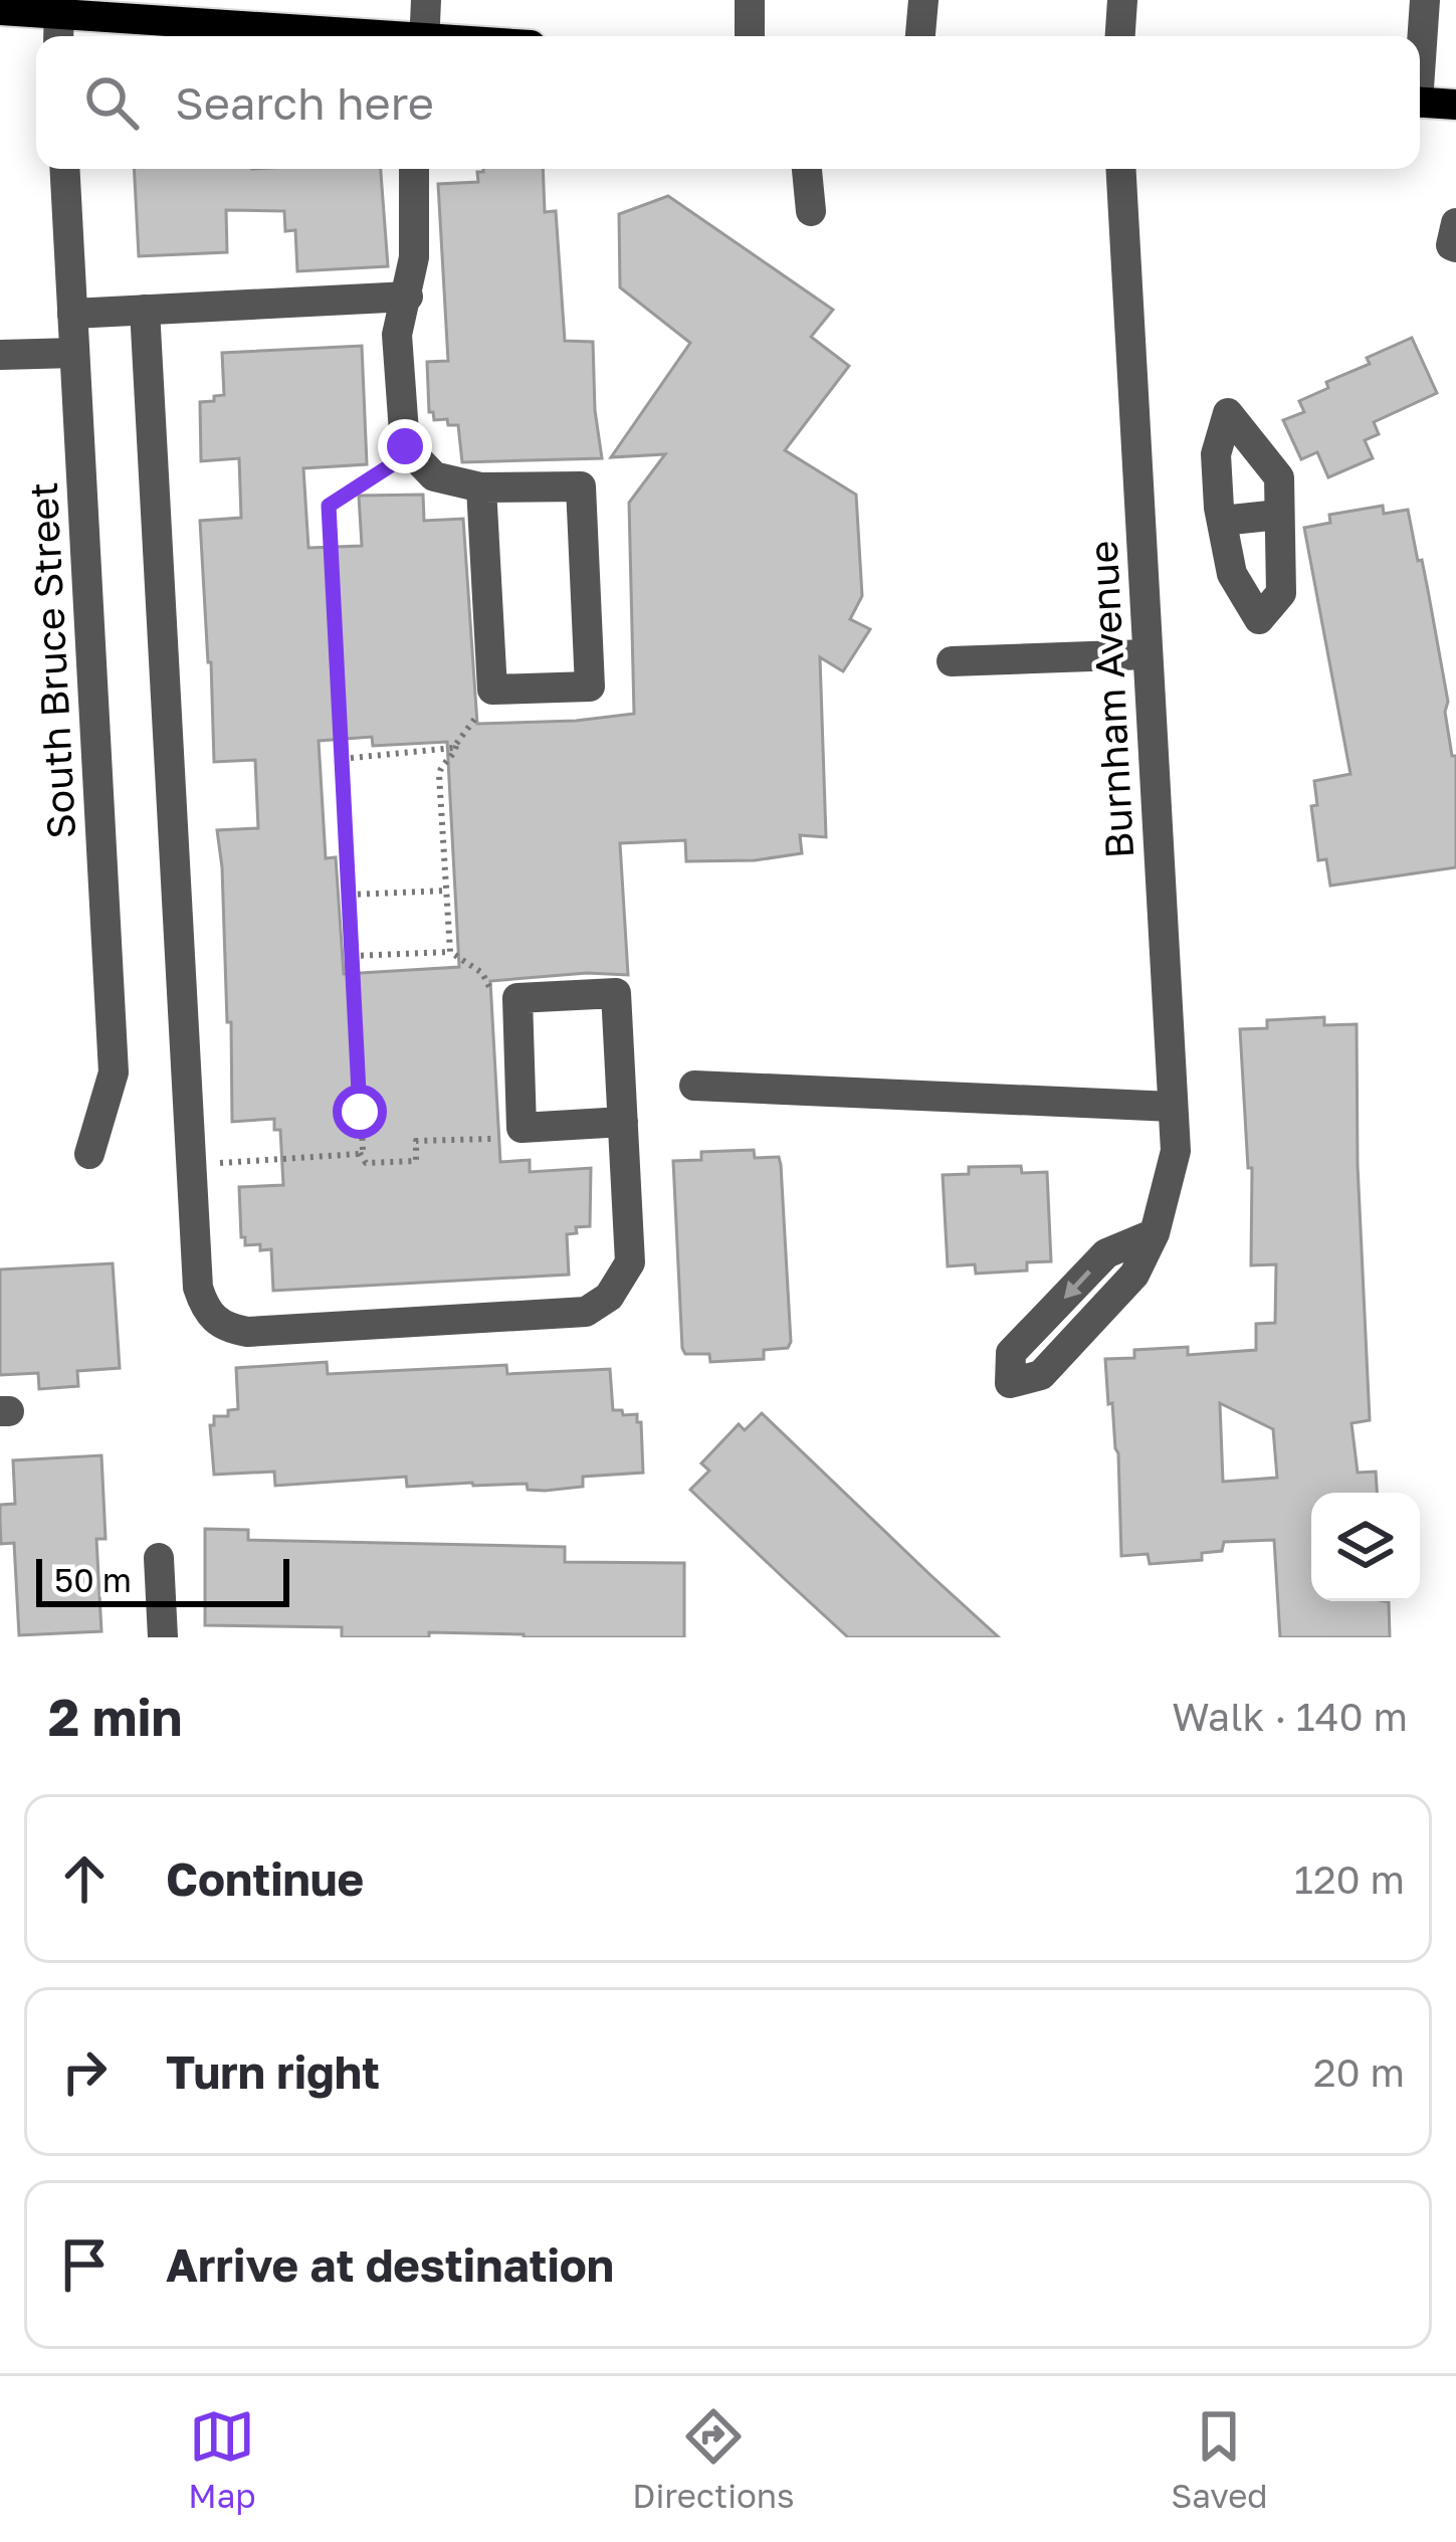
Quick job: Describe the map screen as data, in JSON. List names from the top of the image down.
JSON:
{
  "streets": {
    "street": ["South Bruce Street", "Burnham Avenue"]
  },
  "scale_bar": "50 m",
  "page": {
    "search": "Search here",
    "scale": "50 m",
    "heading": ["2 min", "Walk · 140 m"],
    "list": [
      ["Continue", "120 m"],
      ["Turn right", "20 m"],
      "Arrive at destination"
    ],
    "nav": ["Map", "Directions", "Saved"]
  }
}
